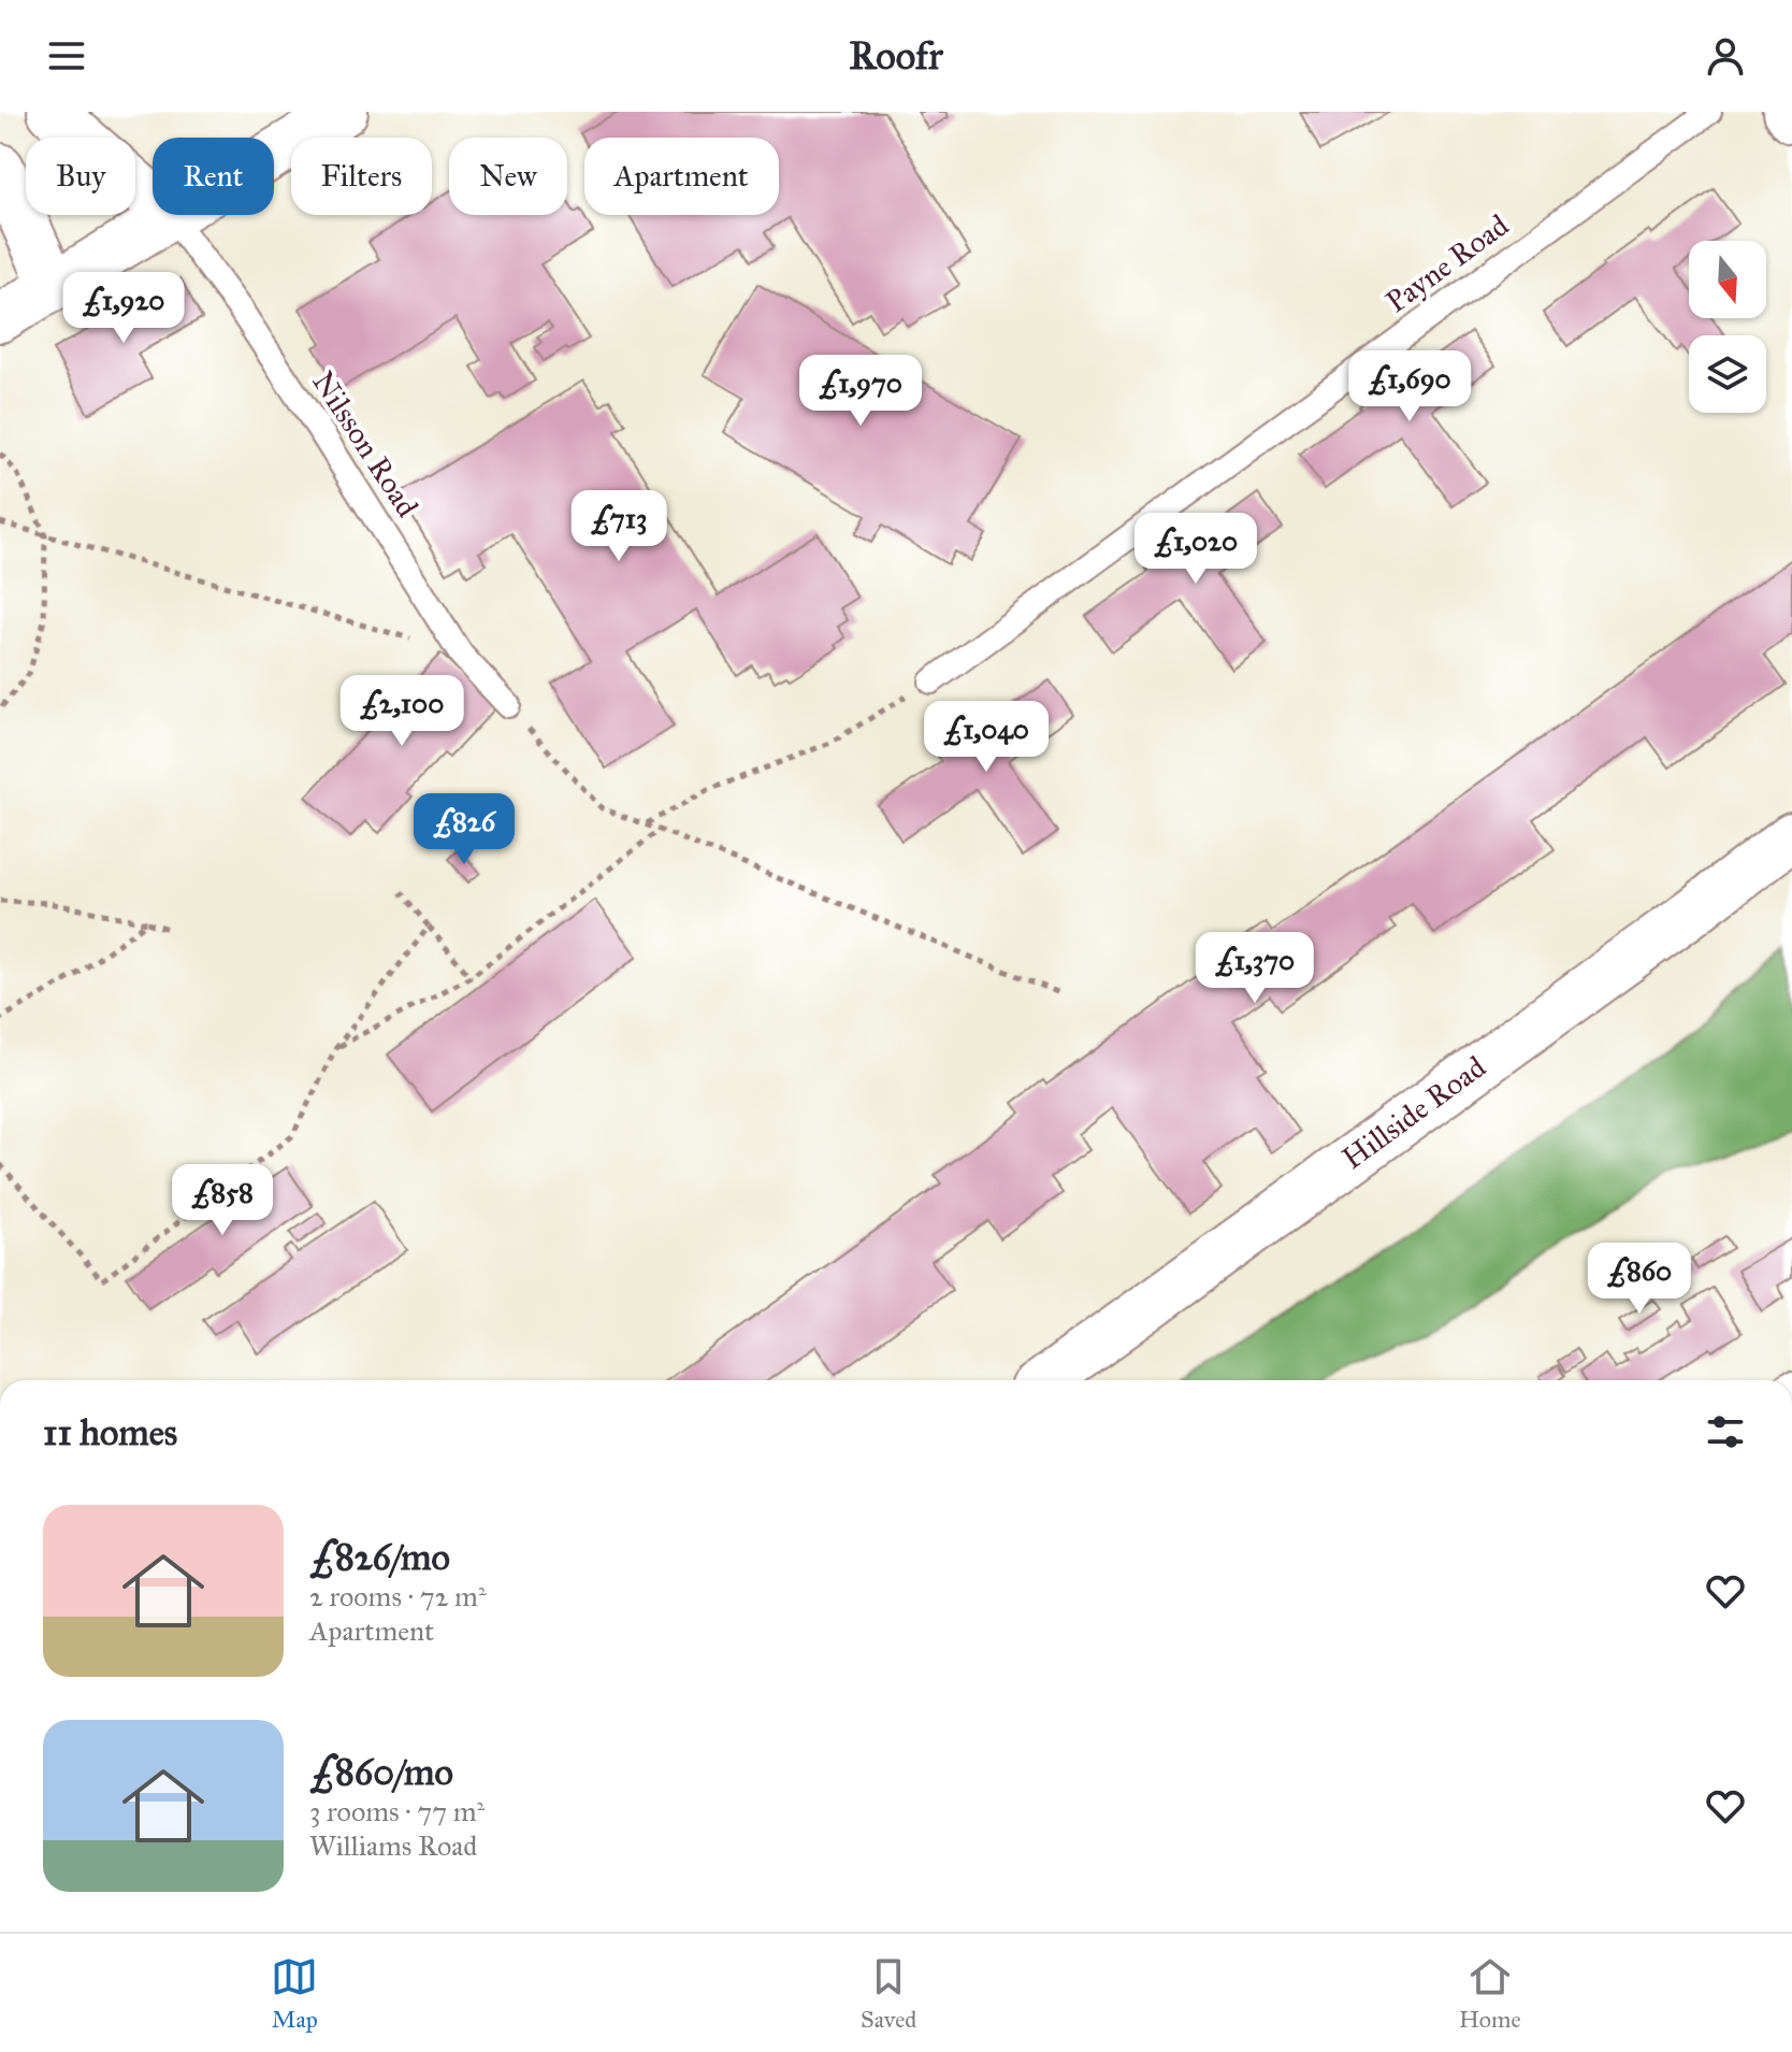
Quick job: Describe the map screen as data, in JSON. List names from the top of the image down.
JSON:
{
  "streets": {
    "street": ["Hillside Road"],
    "lane": ["Payne Road", "Nilsson Road"]
  },
  "north": "bottom",
  "page": {
    "header": "Roofr",
    "chip": [
      "Buy",
      "Rent",
      "Filters",
      "New",
      "Apartment"
    ],
    "price": [
      "£1,920",
      "£1,690",
      "£1,970",
      "£713",
      "£1,020",
      "£2,100",
      "£1,040",
      "£826",
      "£1,370",
      "£858",
      "£860"
    ],
    "heading": "11 homes",
    "list": [
      {
        "name": "£826/mo",
        "note": "2 rooms · 72 m² · Apartment"
      },
      {
        "name": "£860/mo",
        "note": "3 rooms · 77 m² · Williams Road"
      }
    ],
    "tabs": ["Map", "Saved", "Home"]
  }
}
